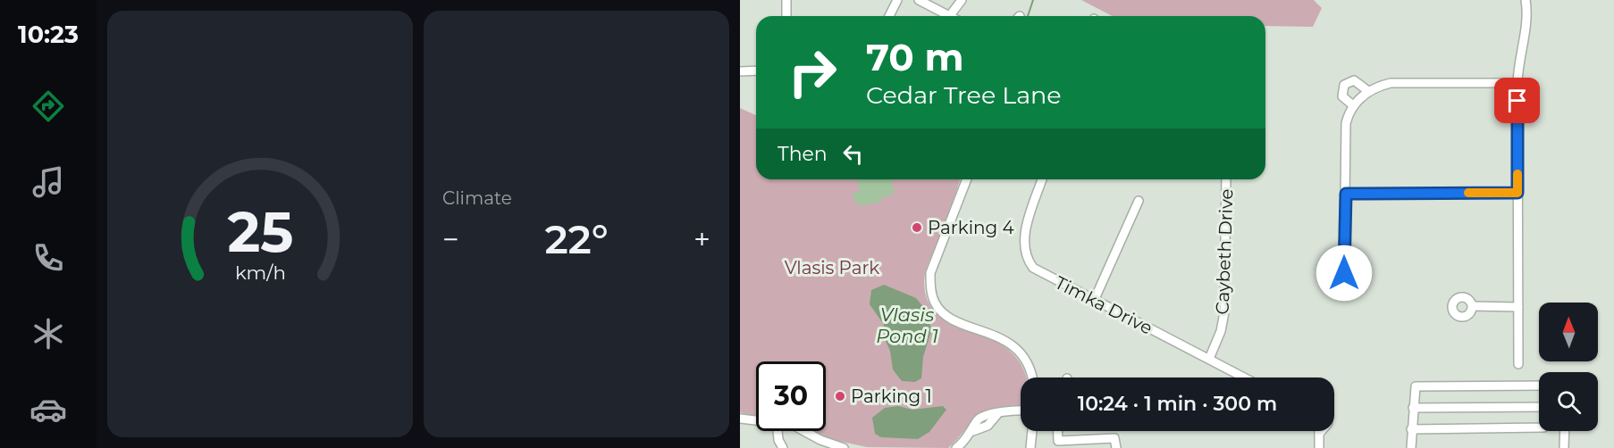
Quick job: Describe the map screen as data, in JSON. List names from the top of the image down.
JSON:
{
  "streets": {
    "street": ["Caybeth Drive", "Timka Drive"]
  },
  "crossings": [
    ["Caybeth Drive", "Timka Drive"]
  ],
  "water": ["Vlasis Pond 1"],
  "parks": ["Vlasis Park"],
  "places": ["Parking 4", "Parking 1"],
  "north": "top",
  "page": {
    "tabs": "10:23",
    "tile": "Climate",
    "turn": ["70 m", "Cedar Tree Lane"],
    "then": "Then",
    "heat": ["−", "22°", "+"],
    "limit": "30",
    "trip": "10:24 · 1 min · 300 m",
    "gauge": ["25", "km/h"]
  }
}
